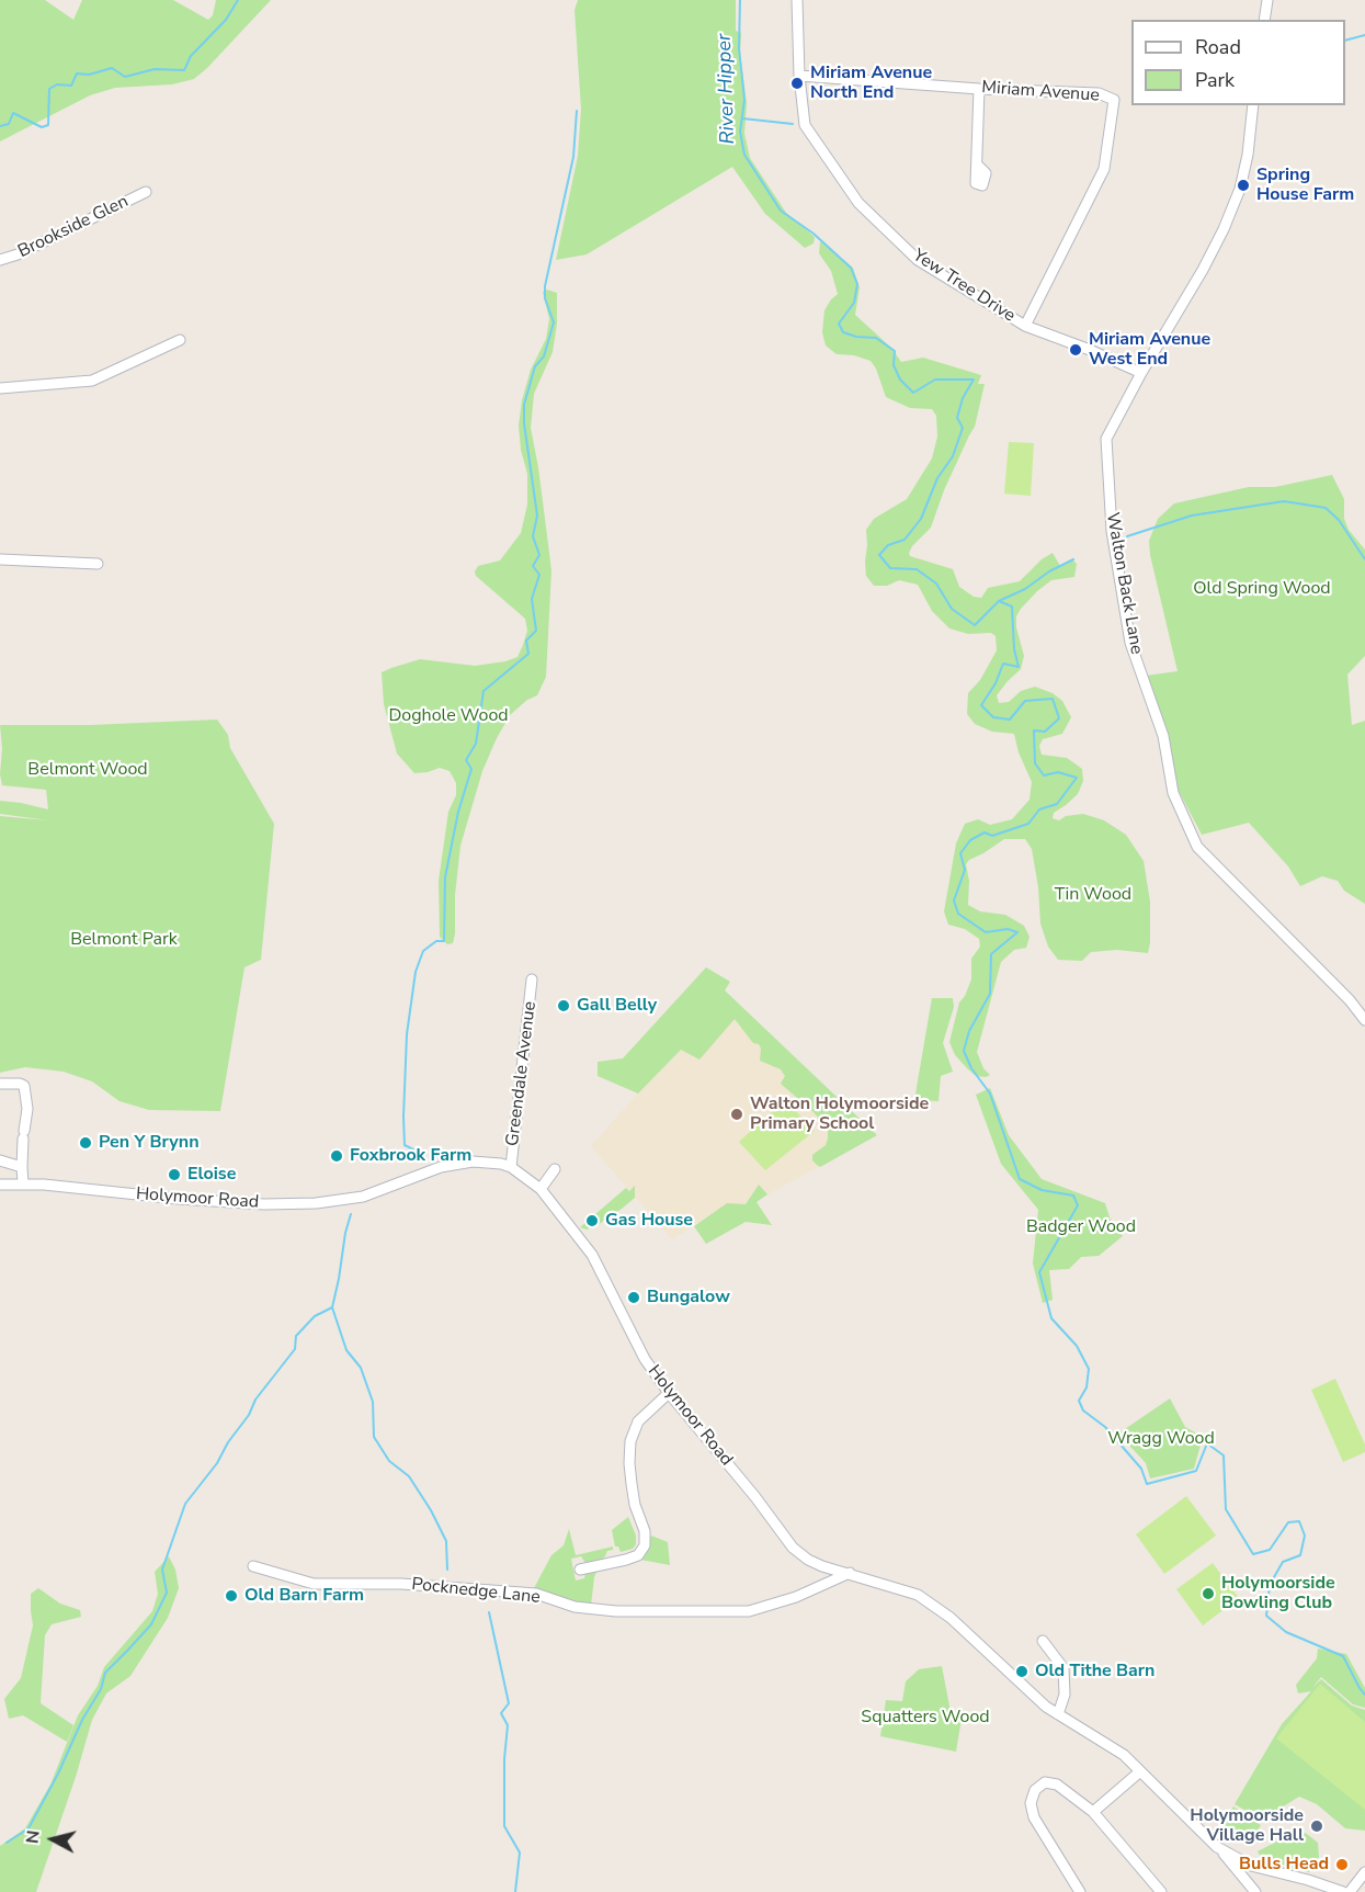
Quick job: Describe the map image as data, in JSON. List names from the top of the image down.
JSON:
{
  "streets": {
    "street": [
      "Miriam Avenue",
      "Brookside Glen",
      "Yew Tree Drive",
      "Walton Back Lane",
      "Greendale Avenue",
      "Holymoor Road",
      "Pocknedge Lane"
    ]
  },
  "crossings": [
    ["Miriam Avenue", "Yew Tree Drive"],
    ["Yew Tree Drive", "Walton Back Lane"],
    ["Greendale Avenue", "Holymoor Road"],
    ["Holymoor Road", "Pocknedge Lane"]
  ],
  "water": ["River Hipper"],
  "parks": [
    "Old Spring Wood",
    "Doghole Wood",
    "Belmont Wood",
    "Tin Wood",
    "Belmont Park",
    "Badger Wood",
    "Wragg Wood",
    "Squatters Wood"
  ],
  "places": [
    "Miriam Avenue North End",
    "Spring House Farm",
    "Miriam Avenue West End",
    "Gall Belly",
    "Walton Holymoorside Primary School",
    "Pen Y Brynn",
    "Foxbrook Farm",
    "Eloise",
    "Gas House",
    "Bungalow",
    "Holymoorside Bowling Club",
    "Old Barn Farm",
    "Old Tithe Barn",
    "Holymoorside Village Hall",
    "Bulls Head"
  ],
  "legend": ["Road", "Park"],
  "north": "left"
}
